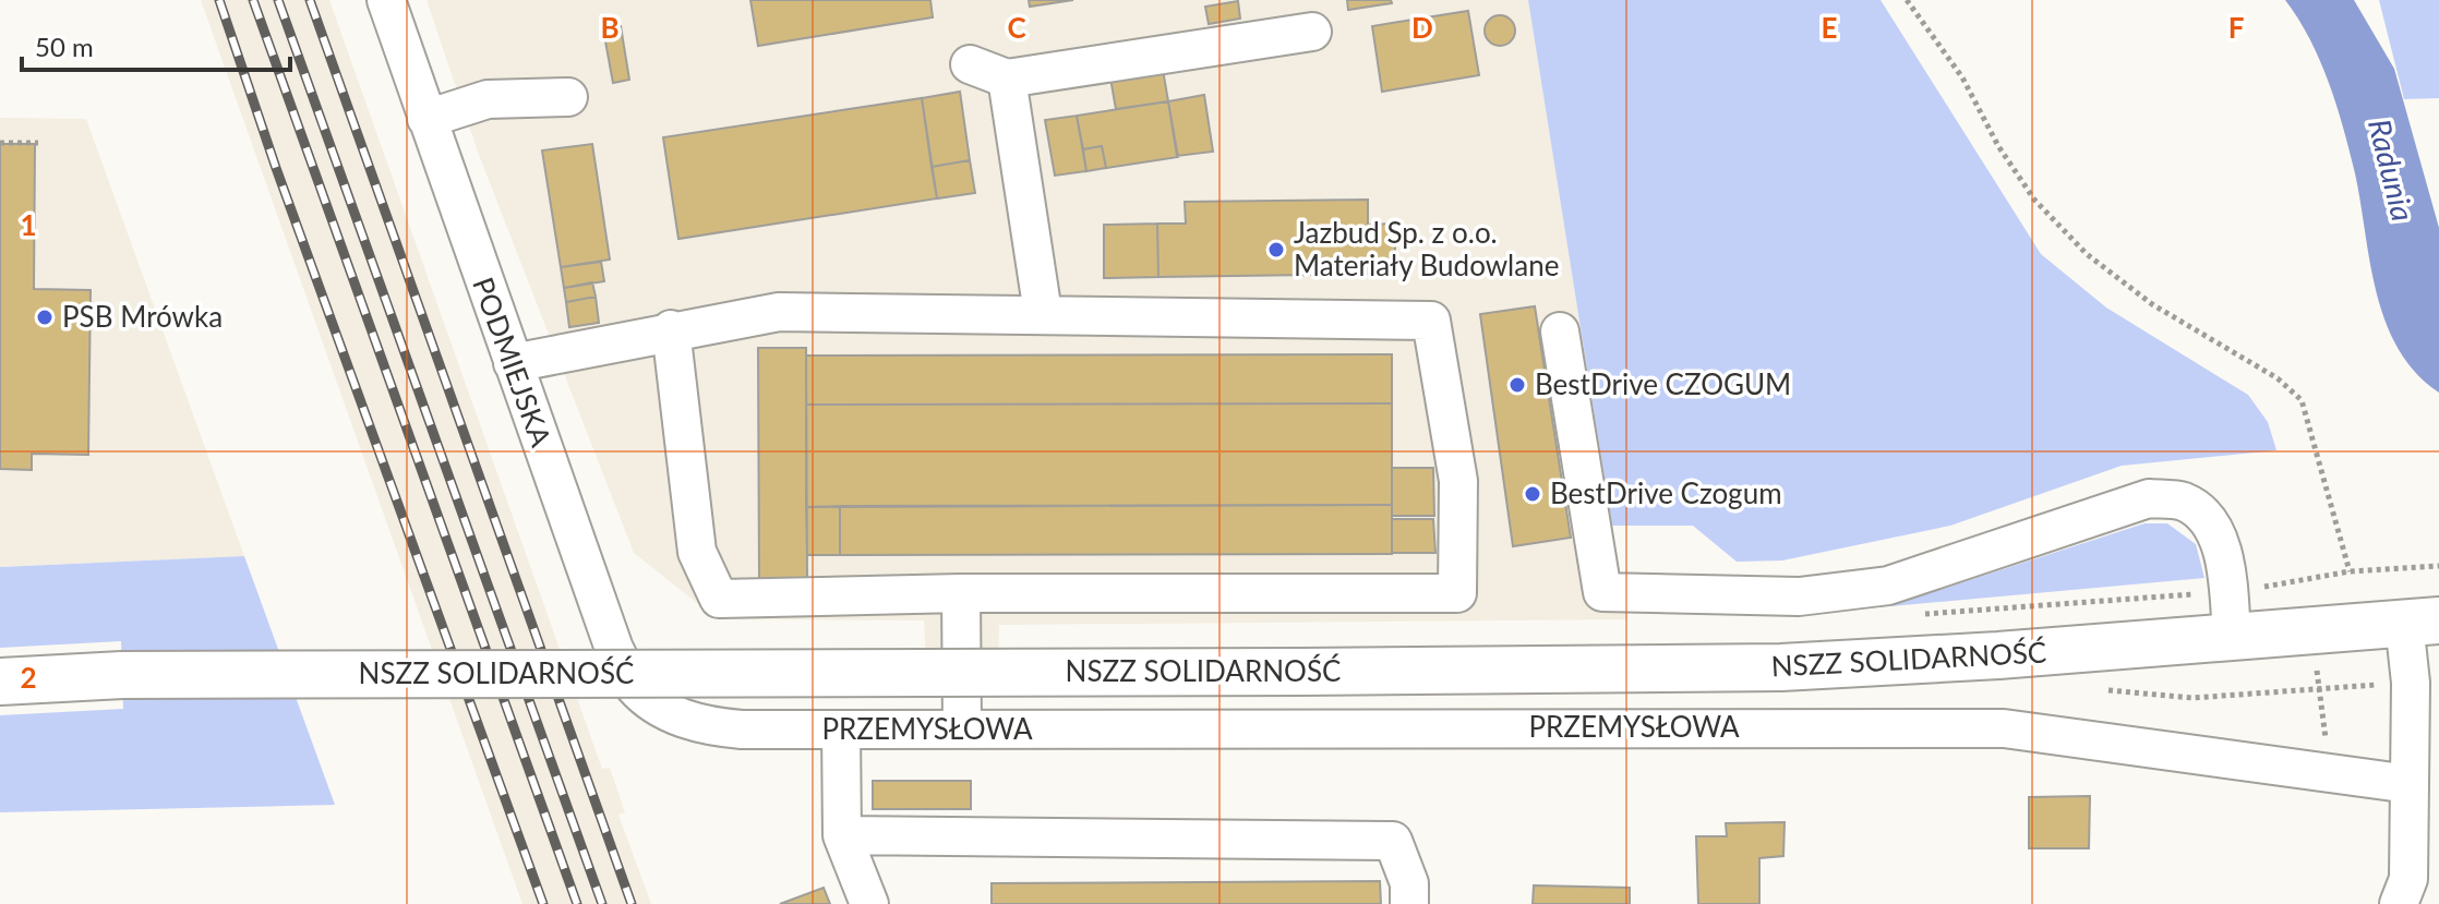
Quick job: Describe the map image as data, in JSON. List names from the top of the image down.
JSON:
{
  "streets": {
    "main road": ["NSZZ SOLIDARNOŚĆ"],
    "street": ["PODMIEJSKA", "PRZEMYSŁOWA"]
  },
  "crossings": [
    ["PODMIEJSKA", "PRZEMYSŁOWA"]
  ],
  "water": ["Radunia"],
  "places": [
    "Jazbud Sp. z o.o. Materiały Budowlane",
    "PSB Mrówka",
    "BestDrive CZOGUM",
    "BestDrive Czogum"
  ],
  "scale_bar": "50 m",
  "grid": {
    "columns": [
      "B",
      "C",
      "D",
      "E",
      "F"
    ],
    "rows": ["1", "2"]
  }
}
